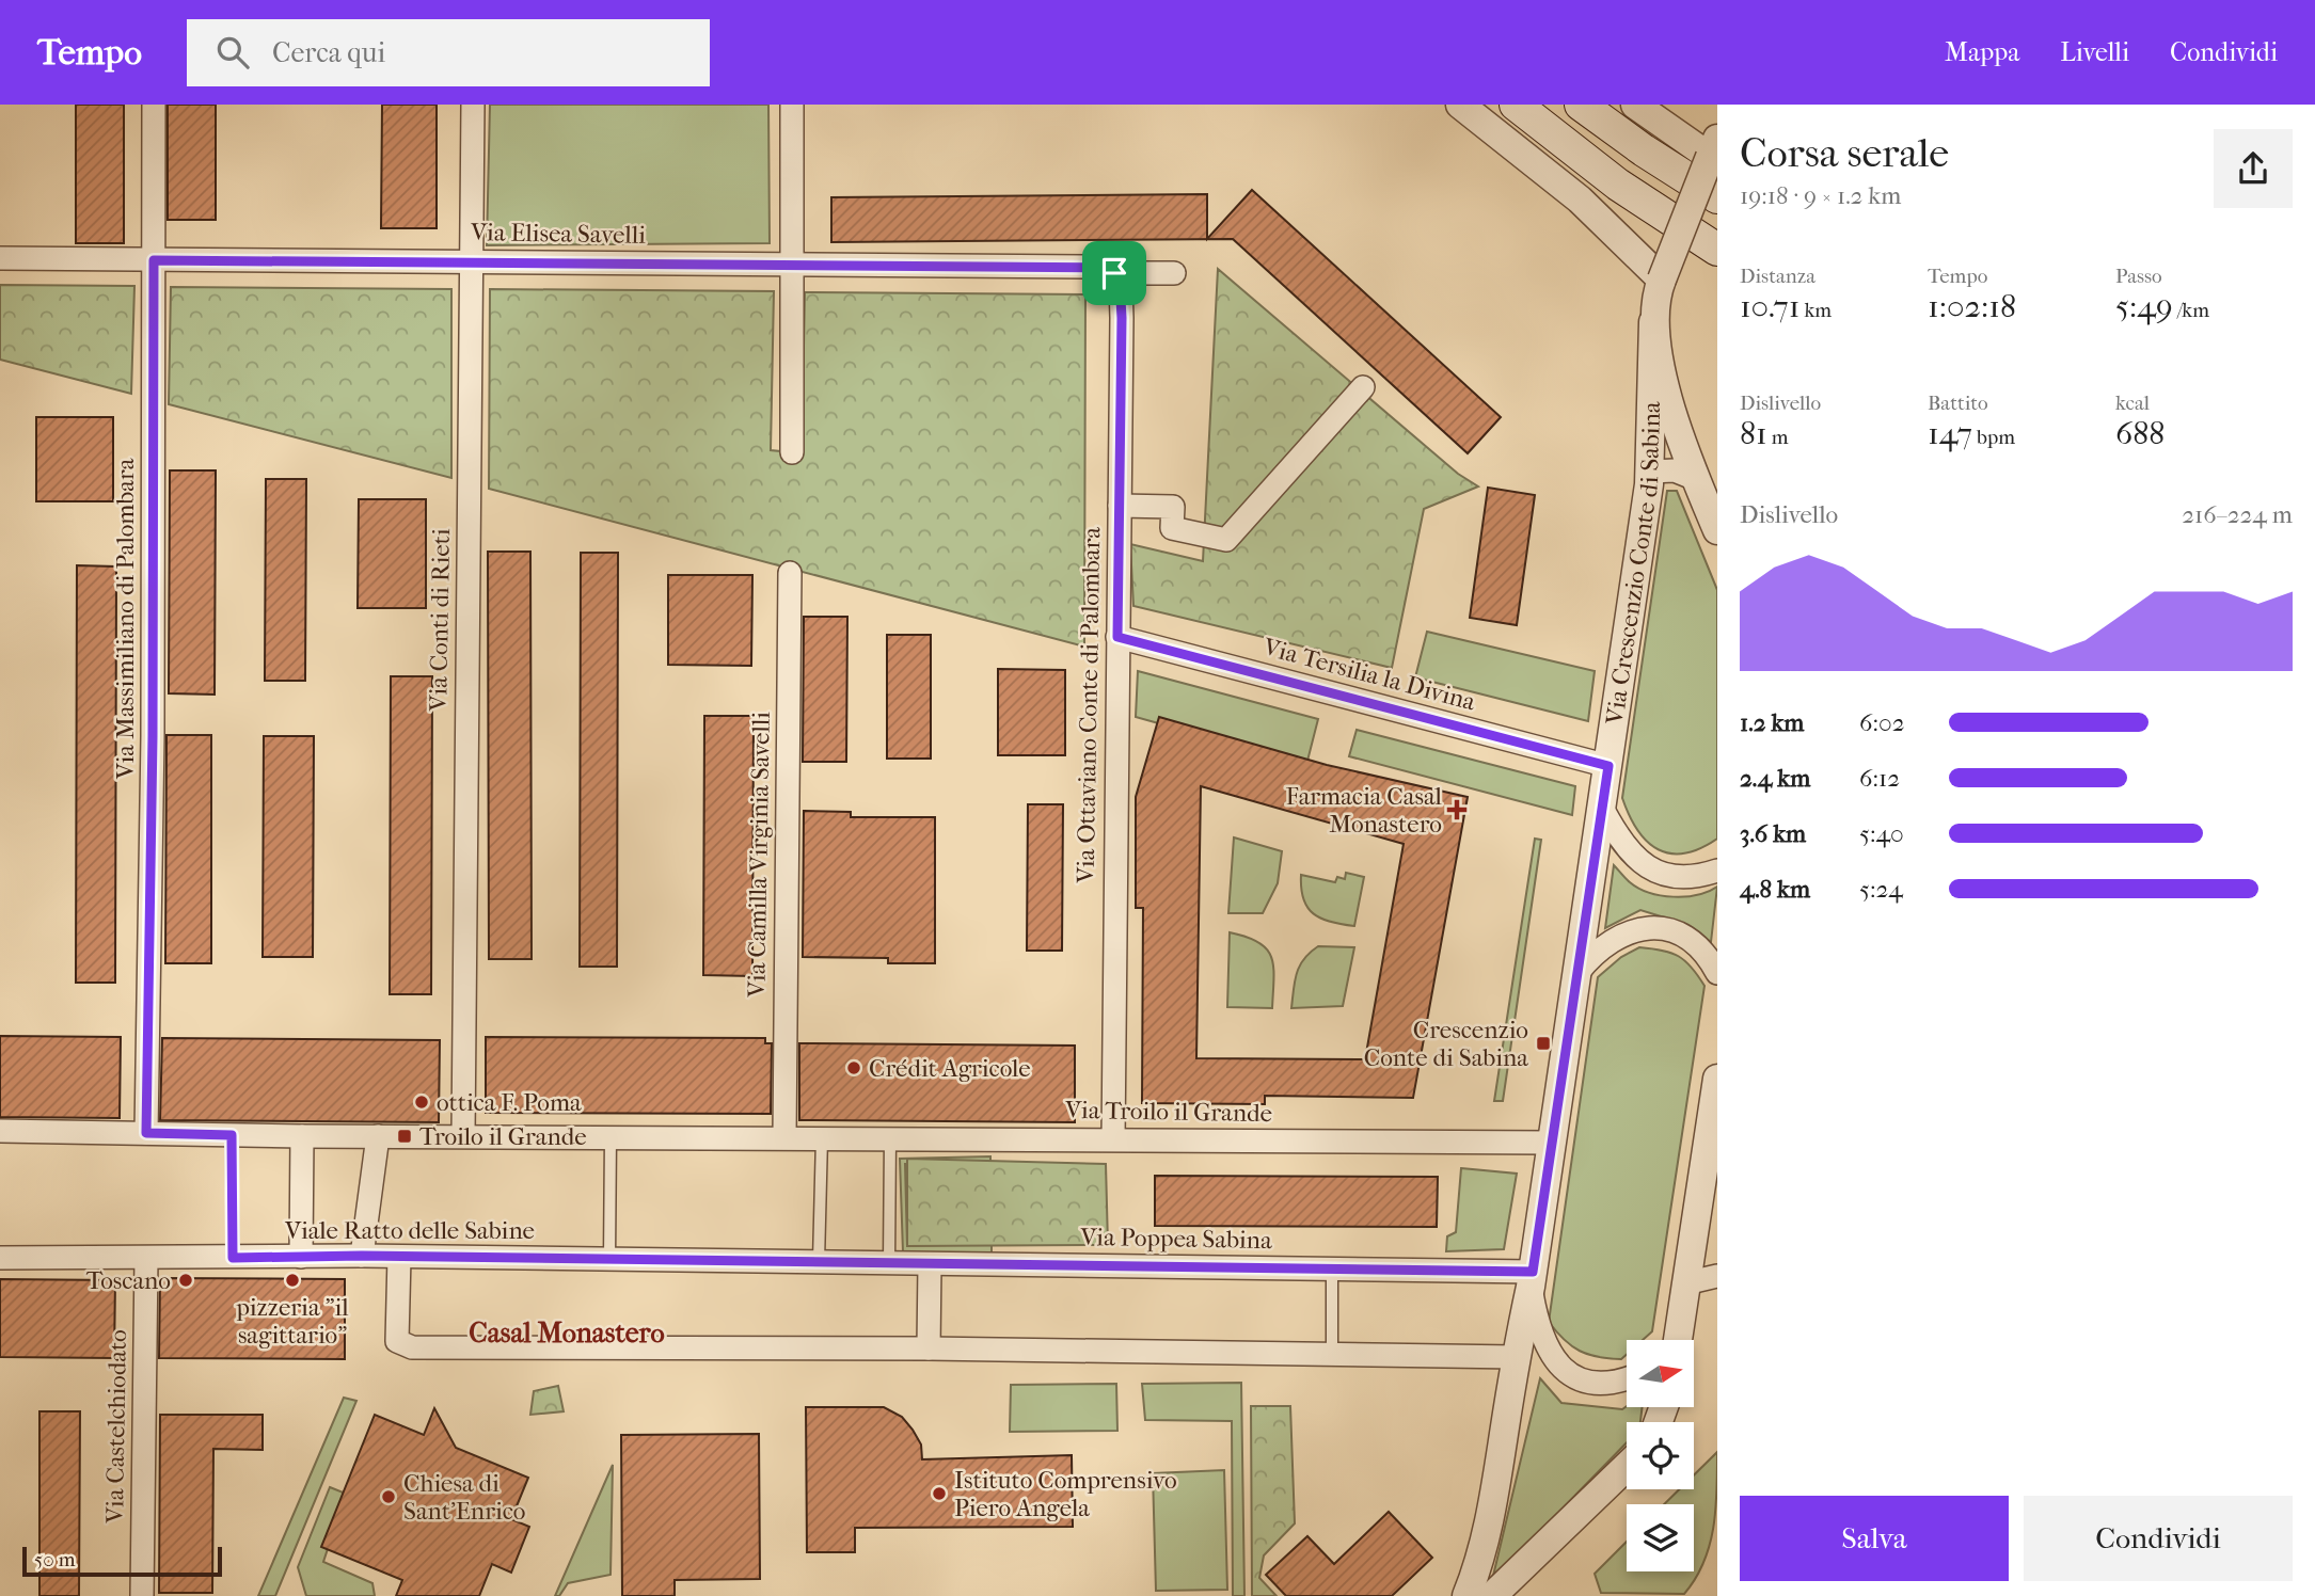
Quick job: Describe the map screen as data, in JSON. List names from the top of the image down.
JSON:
{
  "streets": {
    "street": [
      "Via Elisea Savelli",
      "Via Crescenzio Conte di Sabina",
      "Via Massimiliano di Palombara",
      "Via Conti di Rieti",
      "Via Tersilia la Divina",
      "Via Ottaviano Conte di Palombara",
      "Via Camilla Virginia Savelli",
      "Via Troilo il Grande",
      "Viale Ratto delle Sabine",
      "Via Poppea Sabina",
      "Via Castelchiodato"
    ]
  },
  "crossings": [
    ["Via Elisea Savelli", "Via Massimiliano di Palombara"],
    ["Via Elisea Savelli", "Via Conti di Rieti"],
    ["Via Elisea Savelli", "Via Ottaviano Conte di Palombara"],
    ["Via Crescenzio Conte di Sabina", "Via Tersilia la Divina"],
    ["Via Crescenzio Conte di Sabina", "Via Troilo il Grande"],
    ["Via Crescenzio Conte di Sabina", "Via Poppea Sabina"],
    ["Via Tersilia la Divina", "Via Ottaviano Conte di Palombara"],
    ["Via Ottaviano Conte di Palombara", "Via Troilo il Grande"],
    ["Via Camilla Virginia Savelli", "Via Troilo il Grande"],
    ["Viale Ratto delle Sabine", "Via Poppea Sabina"],
    ["Viale Ratto delle Sabine", "Via Castelchiodato"]
  ],
  "districts": ["Casal Monastero"],
  "places": {
    "health": ["Farmacia Casal Monastero"],
    "transit": ["Crescenzio Conte di Sabina", "Troilo il Grande"],
    "other": [
      "Crédit Agricole",
      "ottica F. Poma",
      "Toscano",
      "pizzeria \"il sagittario\"",
      "Istituto Comprensivo Piero Angela",
      "Chiesa di Sant'Enrico"
    ]
  },
  "scale_bar": "50 m",
  "north": "right",
  "page": {
    "header": "Tempo",
    "search": "Cerca qui",
    "nav": ["Mappa", "Livelli", "Condividi"],
    "heading": ["Corsa serale", "19:18 · 9 × 1.2 km"],
    "stats": [
      ["Distanza", "10.71 km"],
      ["Tempo", "1:02:18"],
      ["Passo", "5:49 /km"],
      ["Dislivello", "81 m"],
      ["Battito", "147 bpm"],
      ["kcal", "688"]
    ],
    "chart": ["Dislivello", "216–224 m"],
    "list": [
      {
        "name": "1.2 km",
        "note": "6:02"
      },
      {
        "name": "2.4 km",
        "note": "6:12"
      },
      {
        "name": "3.6 km",
        "note": "5:40"
      },
      {
        "name": "4.8 km",
        "note": "5:24"
      }
    ],
    "buttons": ["Salva", "Condividi"],
    "scale": "50 m"
  }
}
